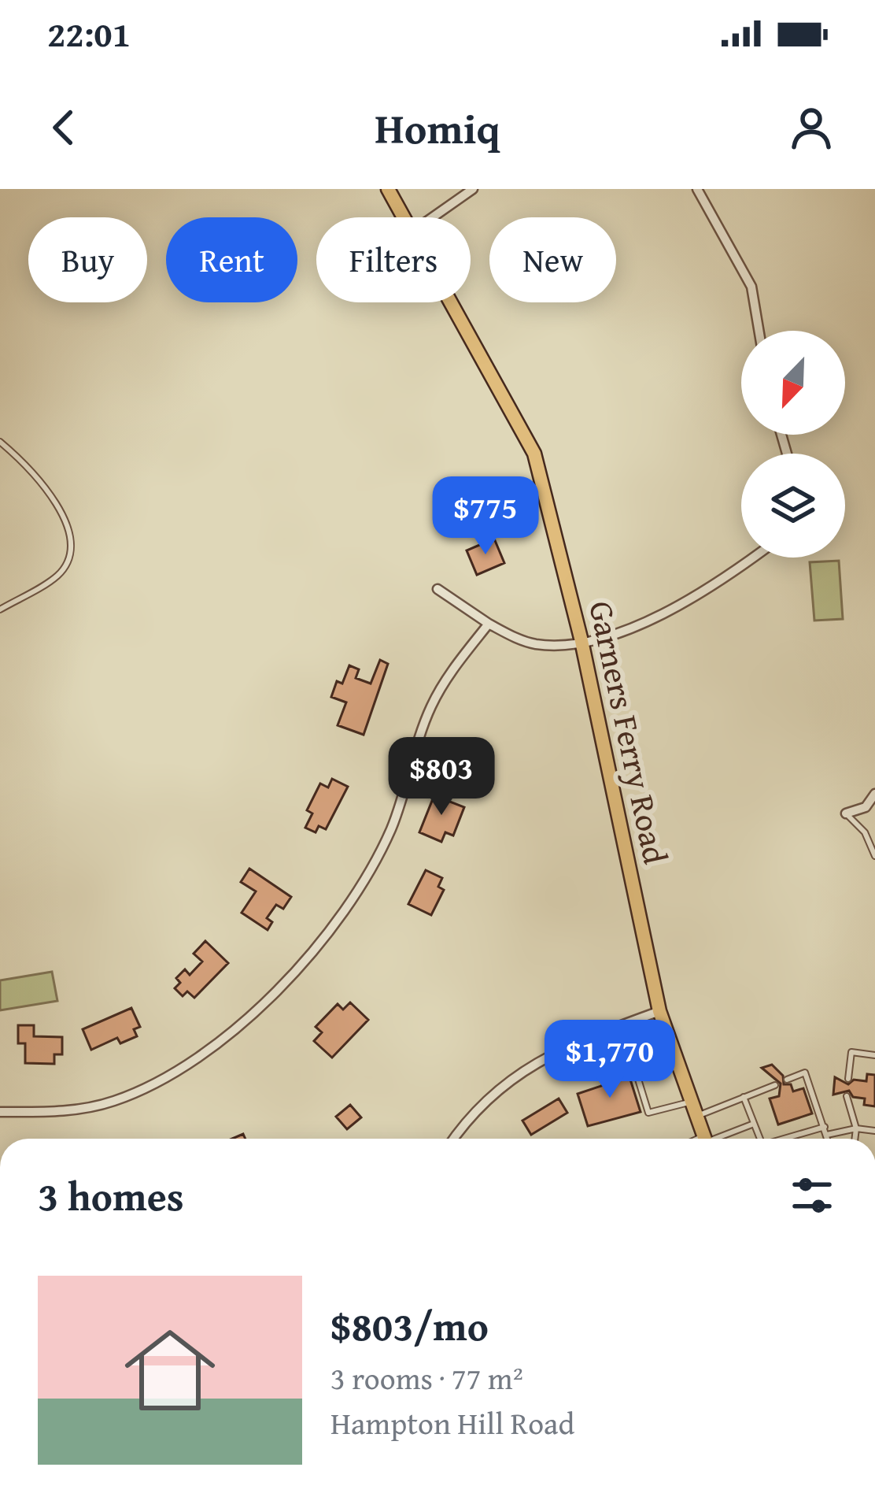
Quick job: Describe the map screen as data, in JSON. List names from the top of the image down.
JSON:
{
  "streets": {
    "main road": ["Garners Ferry Road"]
  },
  "north": "bottom left",
  "page": {
    "status": "22:01",
    "header": "Homiq",
    "chip": [
      "Buy",
      "Rent",
      "Filters",
      "New"
    ],
    "price": ["$775", "$803", "$1,770"],
    "heading": "3 homes",
    "list": [
      {
        "name": "$803/mo",
        "note": "3 rooms · 77 m² · Hampton Hill Road"
      }
    ]
  }
}
